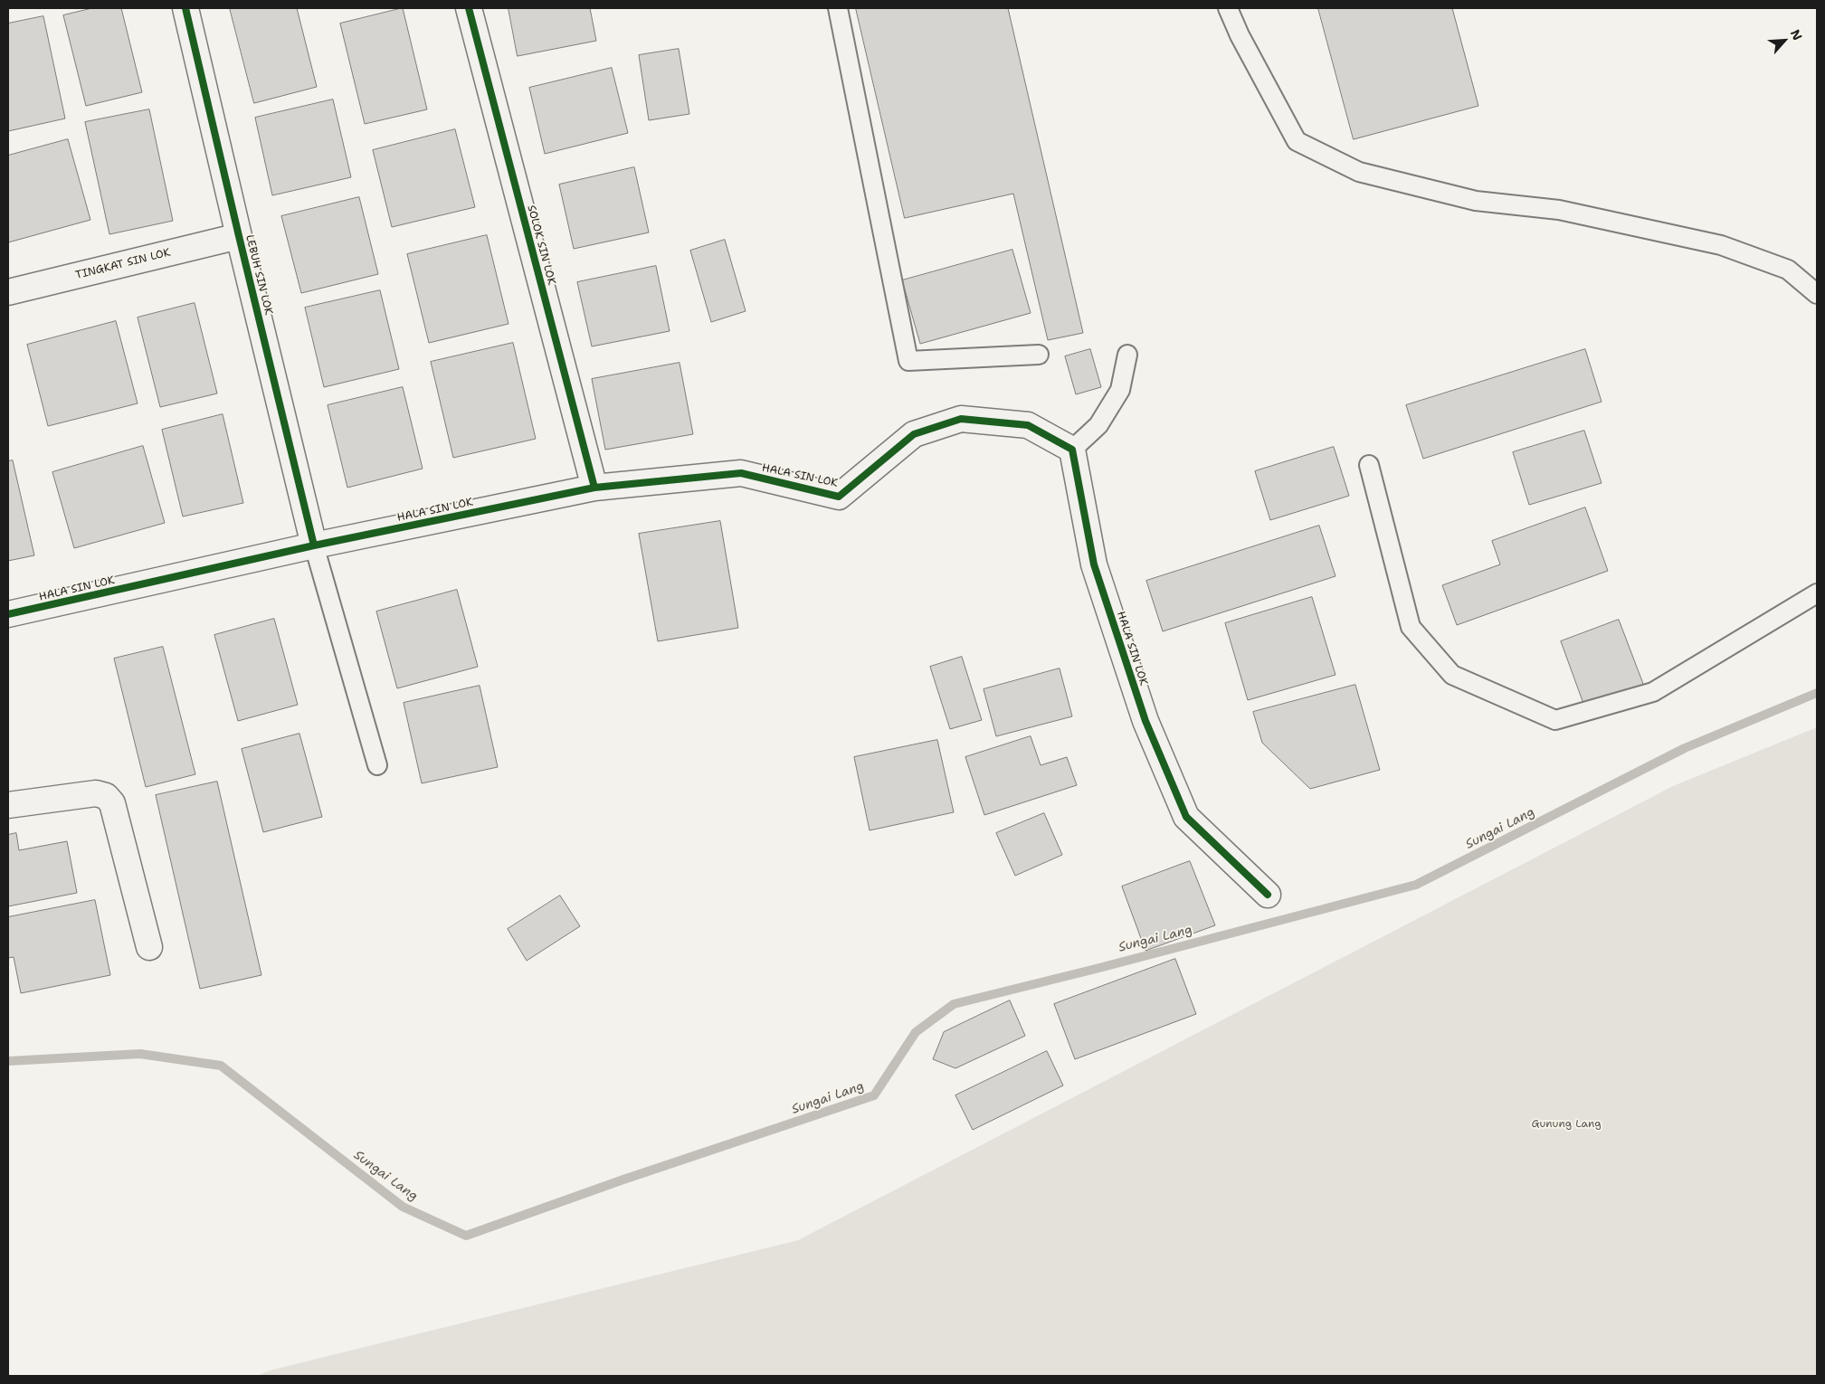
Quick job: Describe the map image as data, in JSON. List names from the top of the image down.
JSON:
{
  "streets": {
    "street": [
      "SOLOK SIN LOK",
      "TINGKAT SIN LOK",
      "LEBUH SIN LOK",
      "HALA SIN LOK"
    ]
  },
  "crossings": [
    ["SOLOK SIN LOK", "HALA SIN LOK"],
    ["TINGKAT SIN LOK", "LEBUH SIN LOK"],
    ["LEBUH SIN LOK", "HALA SIN LOK"]
  ],
  "water": ["Sungai Lang"],
  "parks": ["Gunung Lang"],
  "north": "top right"
}
